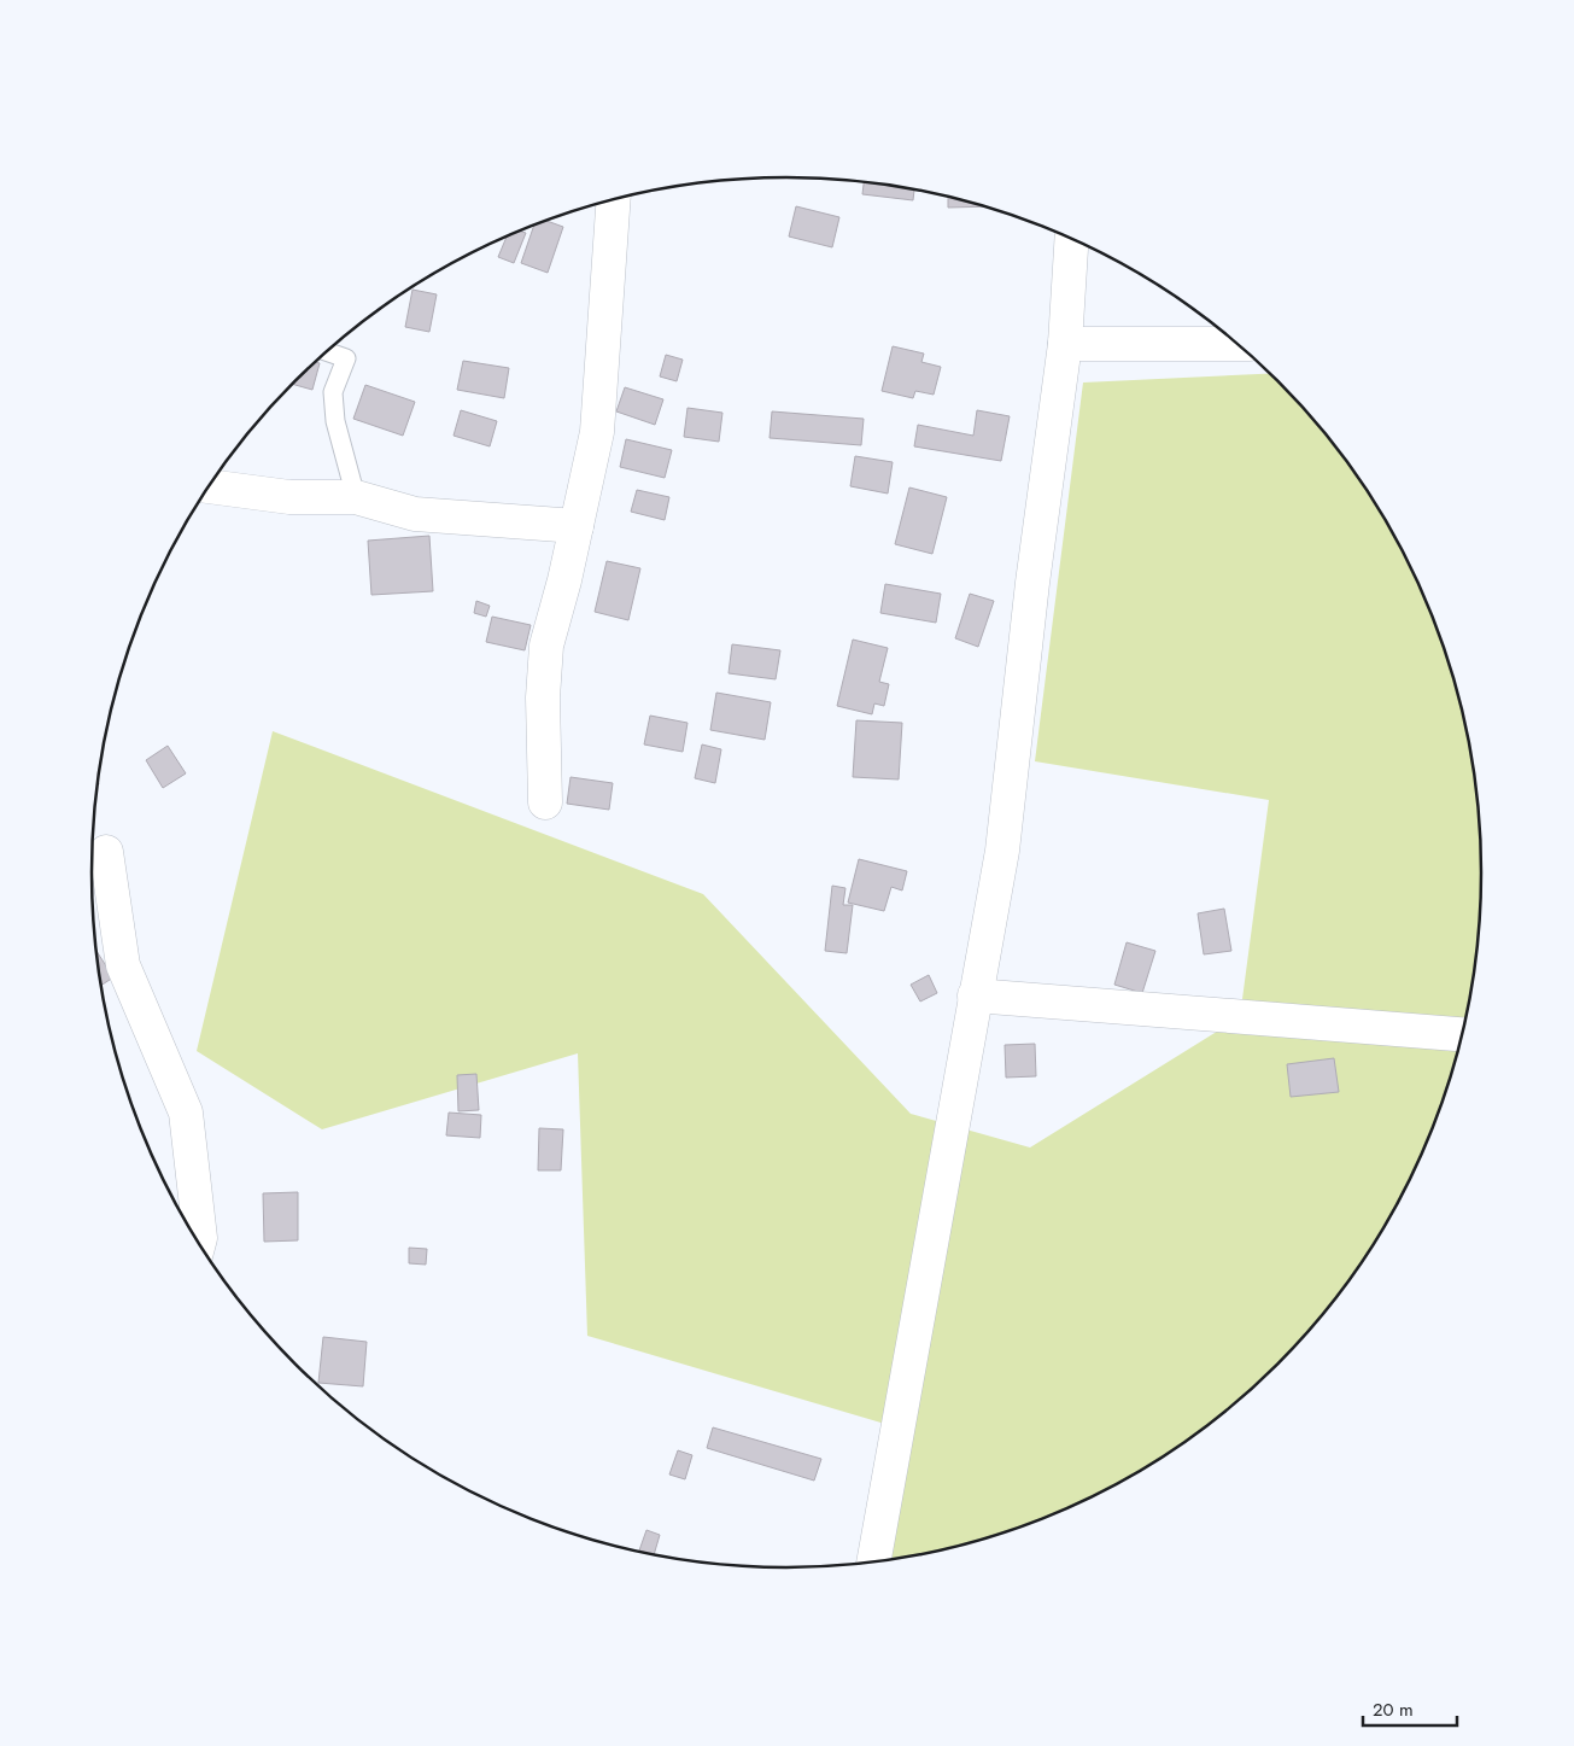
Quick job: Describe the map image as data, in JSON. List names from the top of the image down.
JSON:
{
  "scale_bar": "20 m"
}
